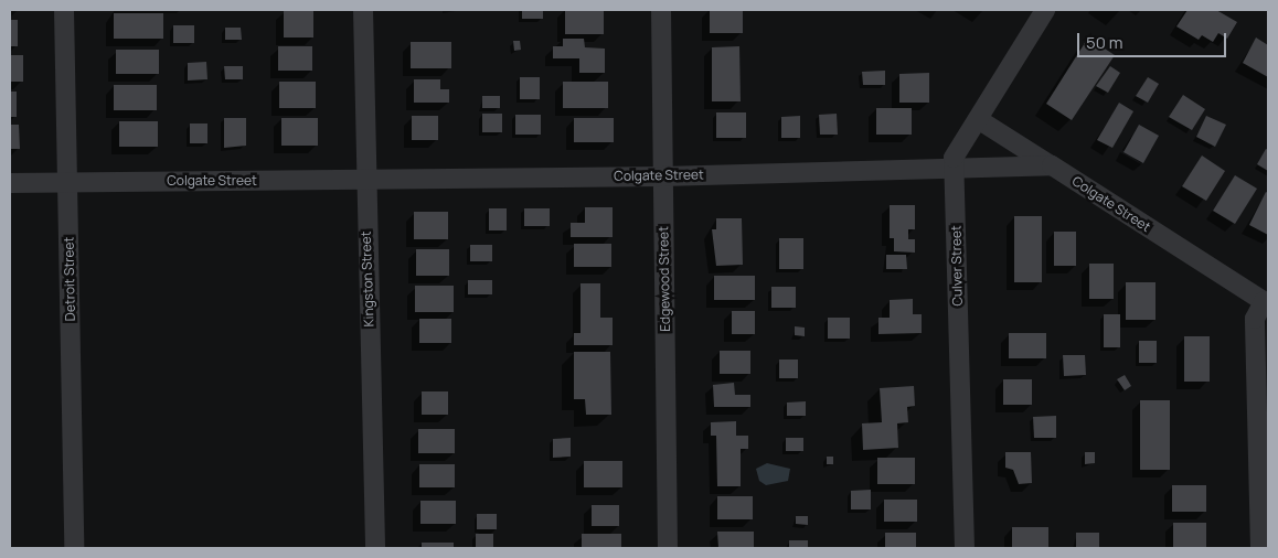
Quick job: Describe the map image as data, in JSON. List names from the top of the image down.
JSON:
{
  "streets": {
    "street": [
      "Colgate Street",
      "Culver Street",
      "Detroit Street",
      "Kingston Street",
      "Edgewood Street"
    ]
  },
  "crossings": [
    ["Colgate Street", "Culver Street"],
    ["Colgate Street", "Detroit Street"],
    ["Colgate Street", "Kingston Street"],
    ["Colgate Street", "Edgewood Street"]
  ],
  "scale_bar": "50 m"
}
